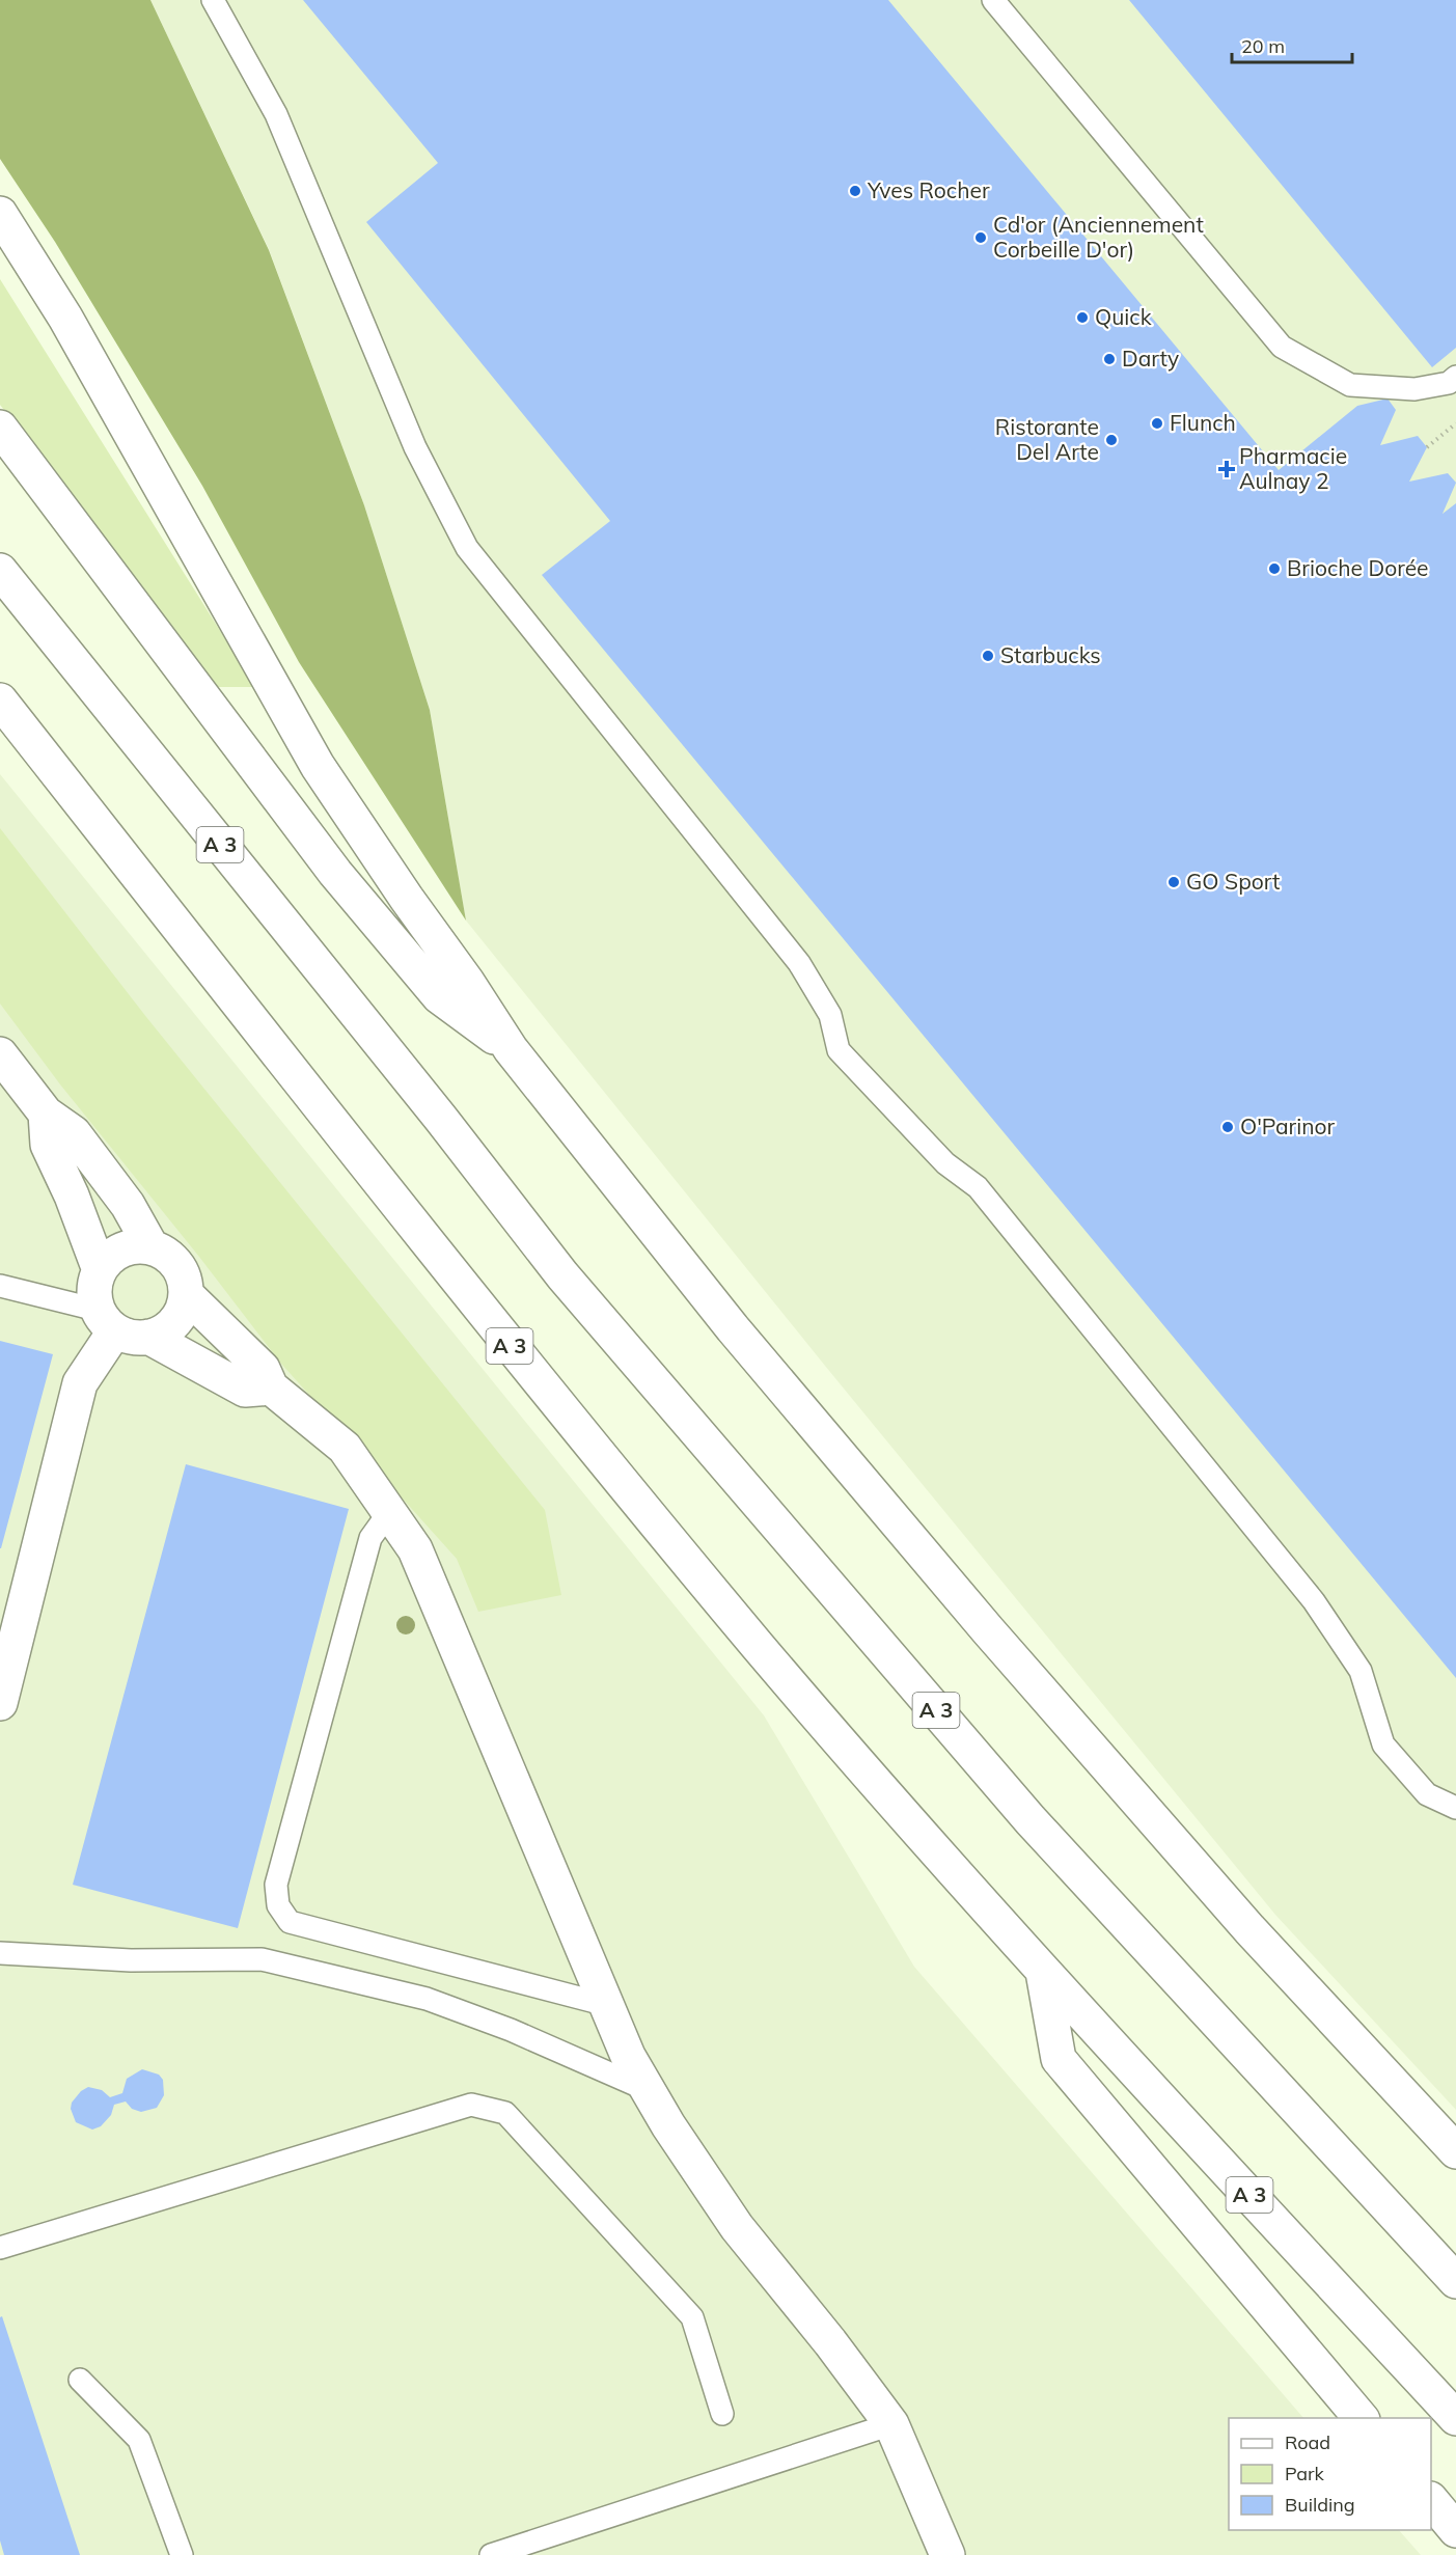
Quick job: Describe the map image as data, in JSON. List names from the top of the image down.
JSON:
{
  "streets": {
    "main road": ["A 3"]
  },
  "places": {
    "other": [
      "Yves Rocher",
      "Cd'or (Anciennement Corbeille D'or)",
      "Quick",
      "Darty",
      "Flunch",
      "Ristorante Del Arte",
      "Brioche Dorée",
      "Starbucks",
      "GO Sport",
      "O'Parinor"
    ],
    "health": ["Pharmacie Aulnay 2"]
  },
  "legend": ["Road", "Park", "Building"],
  "scale_bar": "20 m"
}
